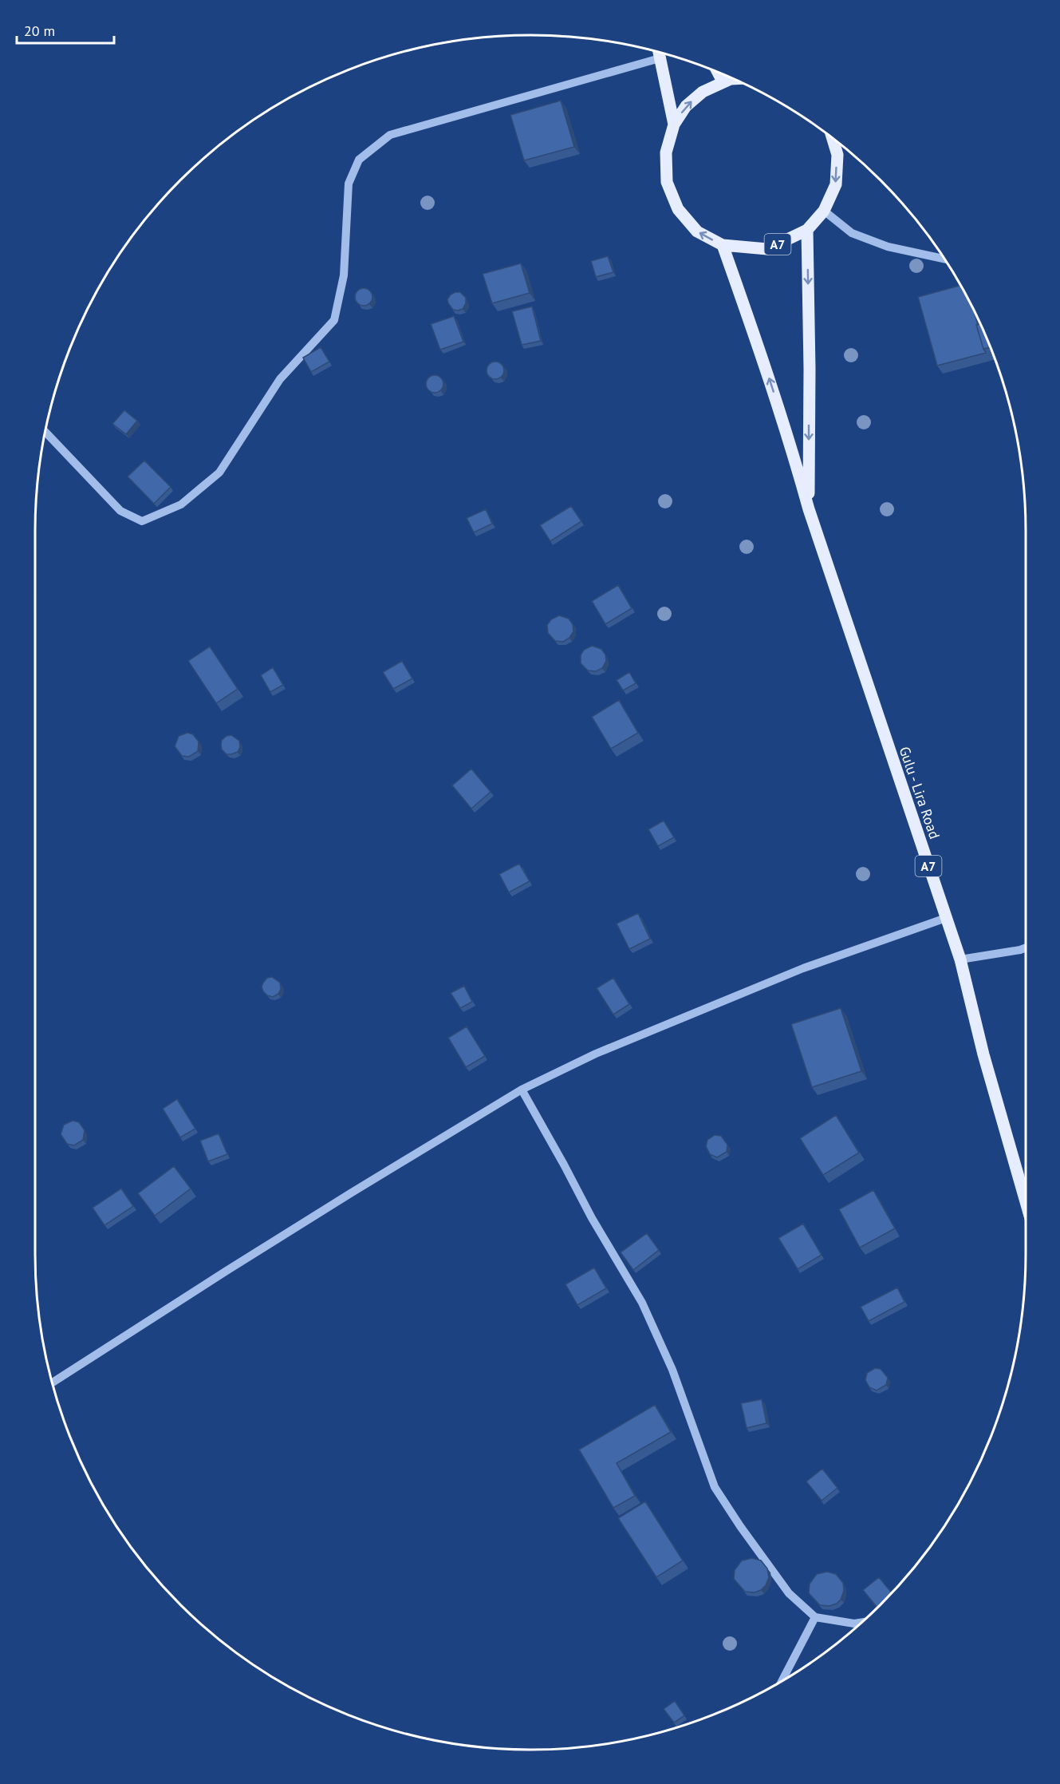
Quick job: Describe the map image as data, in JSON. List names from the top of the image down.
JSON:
{
  "streets": {
    "main road": ["A7", "Gulu - Lira Road"]
  },
  "crossings": [
    ["A7", "Gulu - Lira Road"]
  ],
  "scale_bar": "20 m"
}
